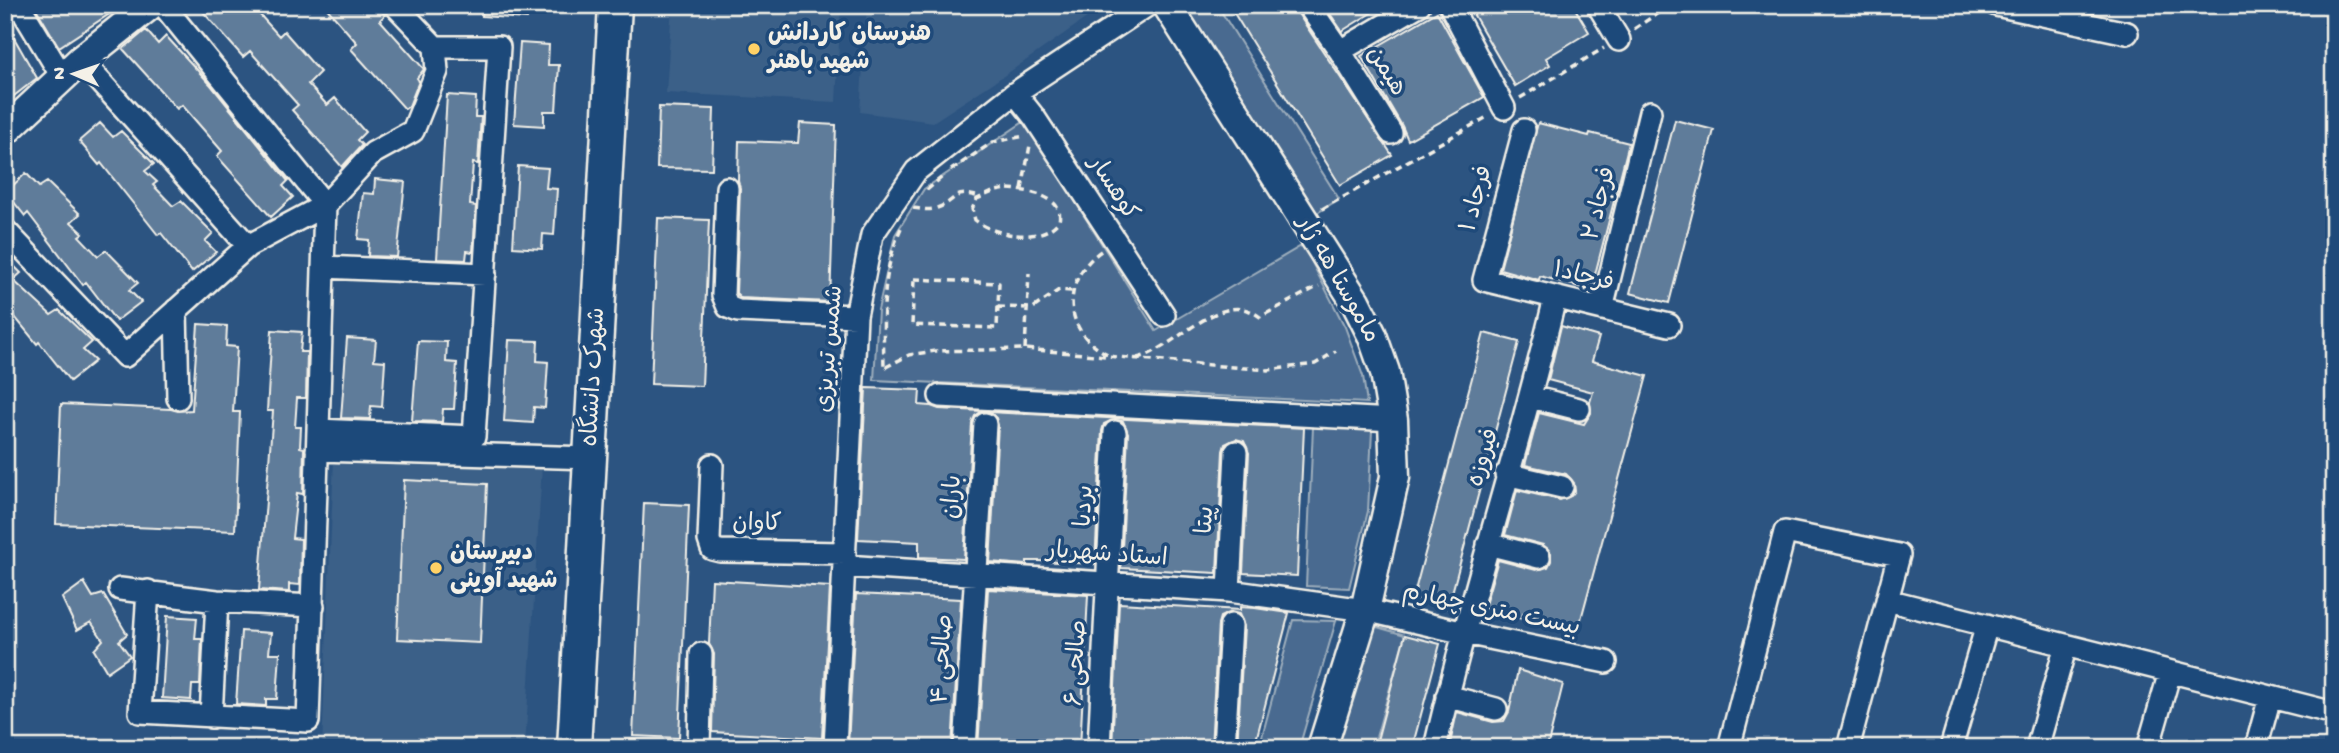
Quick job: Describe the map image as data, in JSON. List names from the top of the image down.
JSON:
{
  "streets": {
    "main road": ["ماموستا هه ژار", "شهرک دانشگاه"],
    "street": [
      "هیمن",
      "کوهسار",
      "فرجاد ۱",
      "فرجاد ۲",
      "فرجاد۱",
      "شمس تبریزی",
      "فیروزه",
      "باران",
      "بردیا",
      "پیتا",
      "کاوان",
      "استاد شهریار",
      "بیست متری چهارم",
      "صالحی ۴",
      "صالحی ۶"
    ]
  },
  "crossings": [
    ["کوهسار", "شمس تبریزی"],
    ["فرجاد ۱", "فرجاد۱"],
    ["فرجاد ۲", "فرجاد۱"],
    ["فرجاد۱", "فیروزه"],
    ["ماموستا هه ژار", "استاد شهریار"],
    ["ماموستا هه ژار", "بیست متری چهارم"],
    ["شمس تبریزی", "کاوان"],
    ["شمس تبریزی", "استاد شهریار"],
    ["فیروزه", "بیست متری چهارم"],
    ["باران", "استاد شهریار"],
    ["باران", "صالحی ۴"],
    ["بردیا", "استاد شهریار"],
    ["بردیا", "صالحی ۶"],
    ["پیتا", "استاد شهریار"],
    ["کاوان", "استاد شهریار"],
    ["استاد شهریار", "بیست متری چهارم"],
    ["استاد شهریار", "صالحی ۴"],
    ["استاد شهریار", "صالحی ۶"]
  ],
  "places": ["هنرستان کاردانش شهید باهنر", "دبیرستان شهید آوینی"],
  "north": "left"
}
